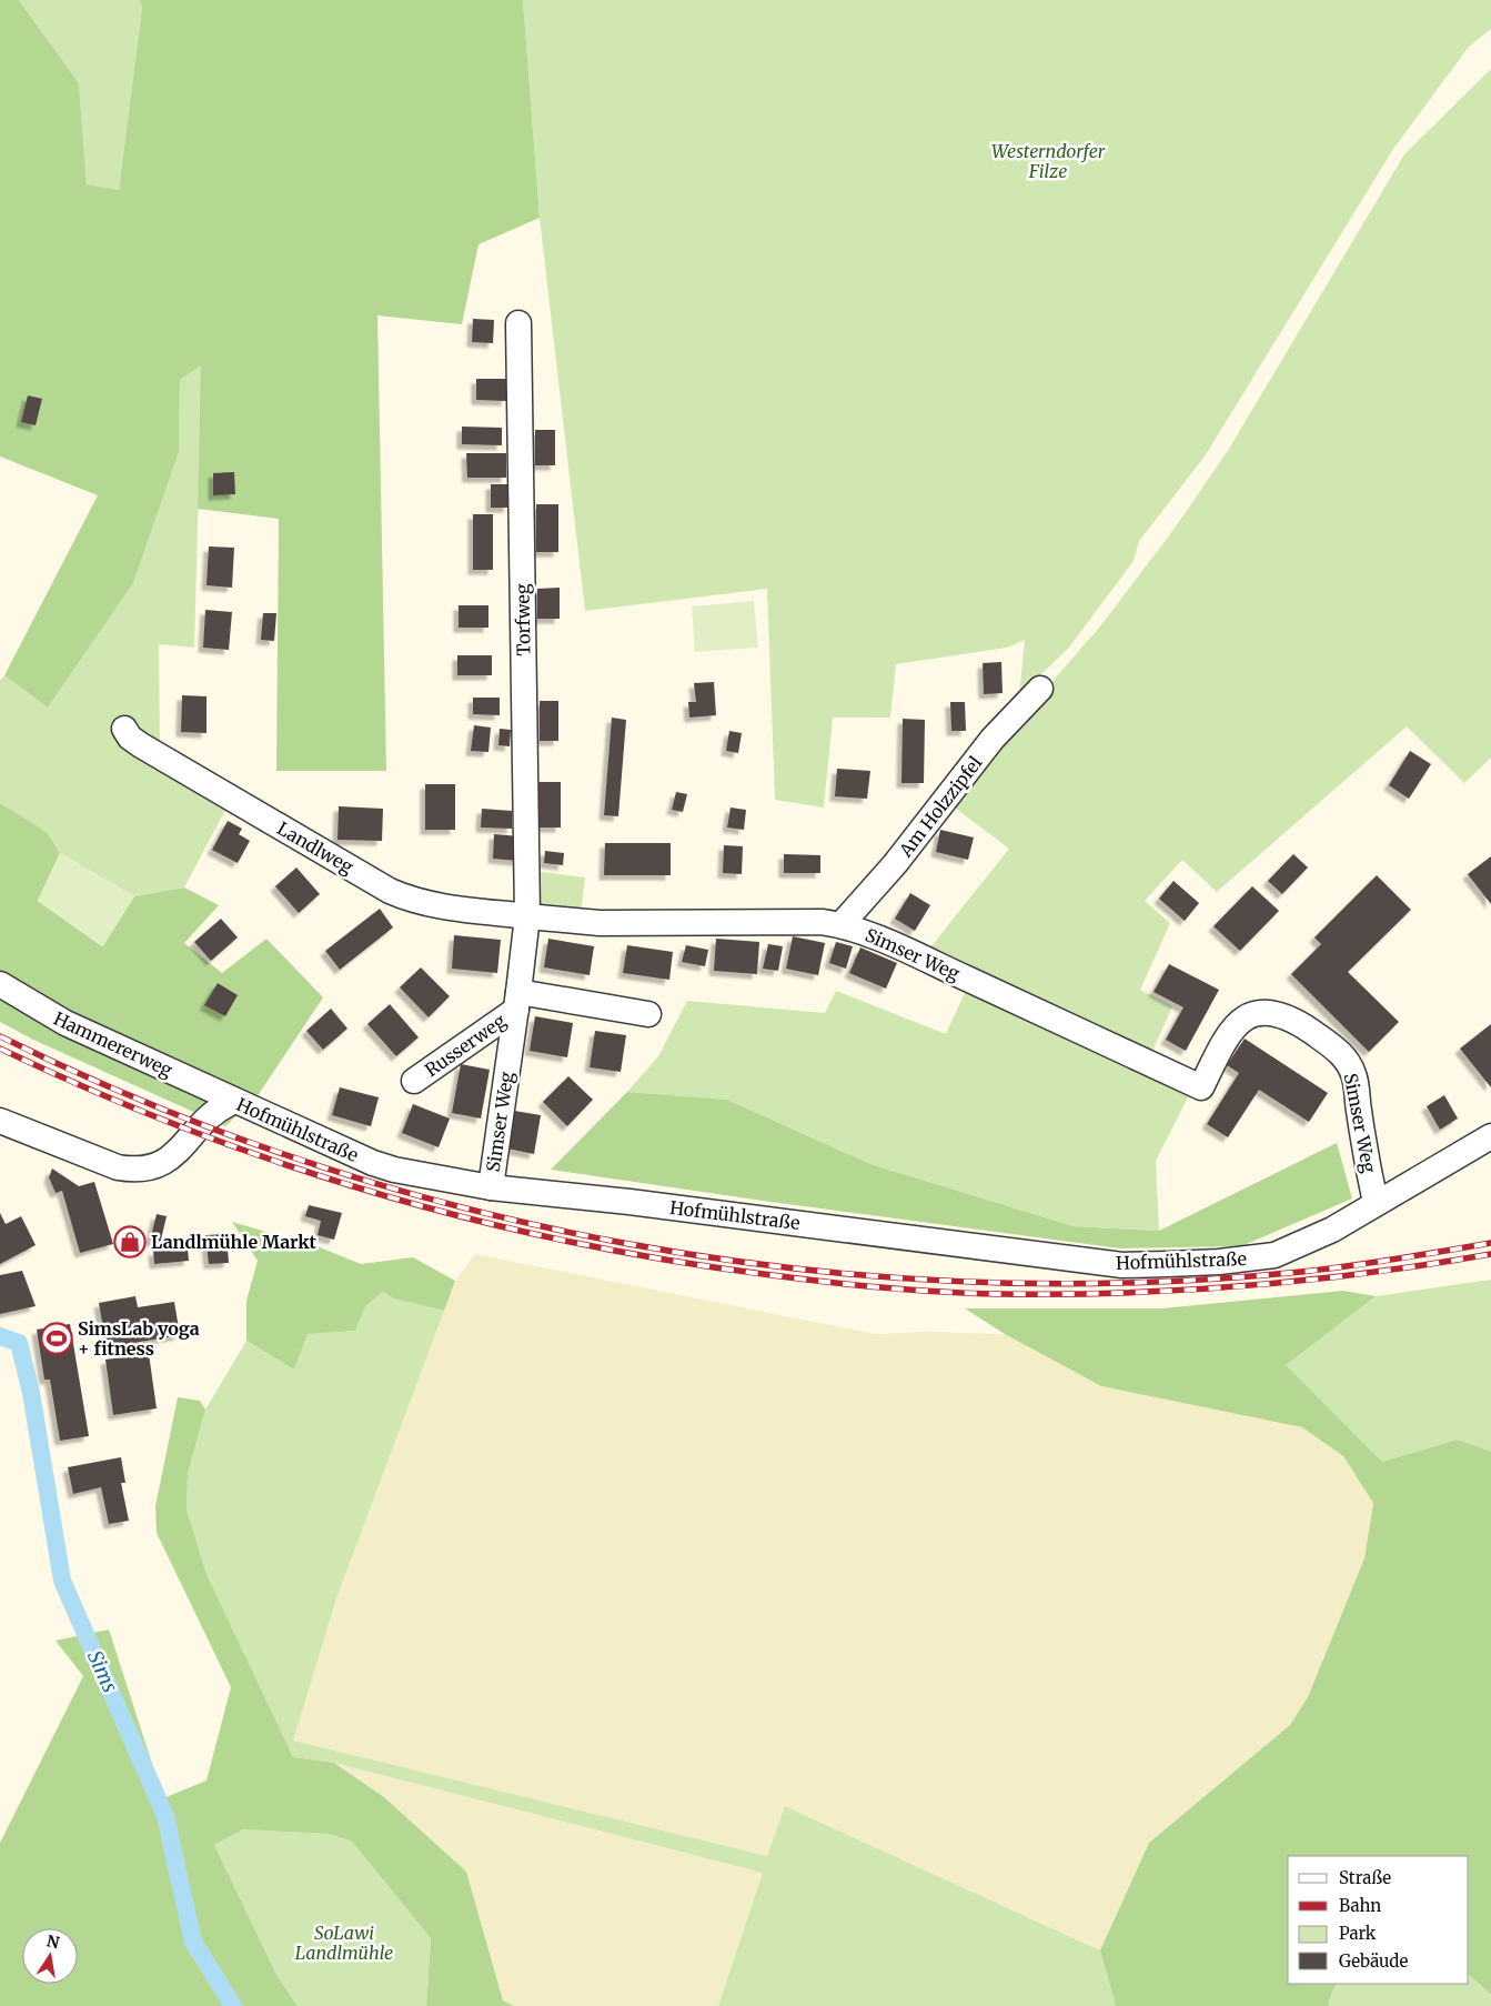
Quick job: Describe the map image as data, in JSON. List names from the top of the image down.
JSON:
{
  "streets": {
    "street": [
      "Torfweg",
      "Am Holzzipfel",
      "Landlweg",
      "Simser Weg",
      "Hammererweg",
      "Russerweg",
      "Hofmühlstraße"
    ]
  },
  "crossings": [
    ["Torfweg", "Landlweg"],
    ["Torfweg", "Simser Weg"],
    ["Am Holzzipfel", "Simser Weg"],
    ["Landlweg", "Simser Weg"],
    ["Simser Weg", "Russerweg"],
    ["Simser Weg", "Hofmühlstraße"],
    ["Hammererweg", "Hofmühlstraße"]
  ],
  "water": ["Sims"],
  "parks": ["Westerndorfer Filze", "SoLawi Landlmühle"],
  "places": {
    "shop": ["Landlmühle Markt"],
    "sports": ["SimsLab yoga + fitness"]
  },
  "legend": [
    "Straße",
    "Bahn",
    "Park",
    "Gebäude"
  ],
  "north": "top"
}
